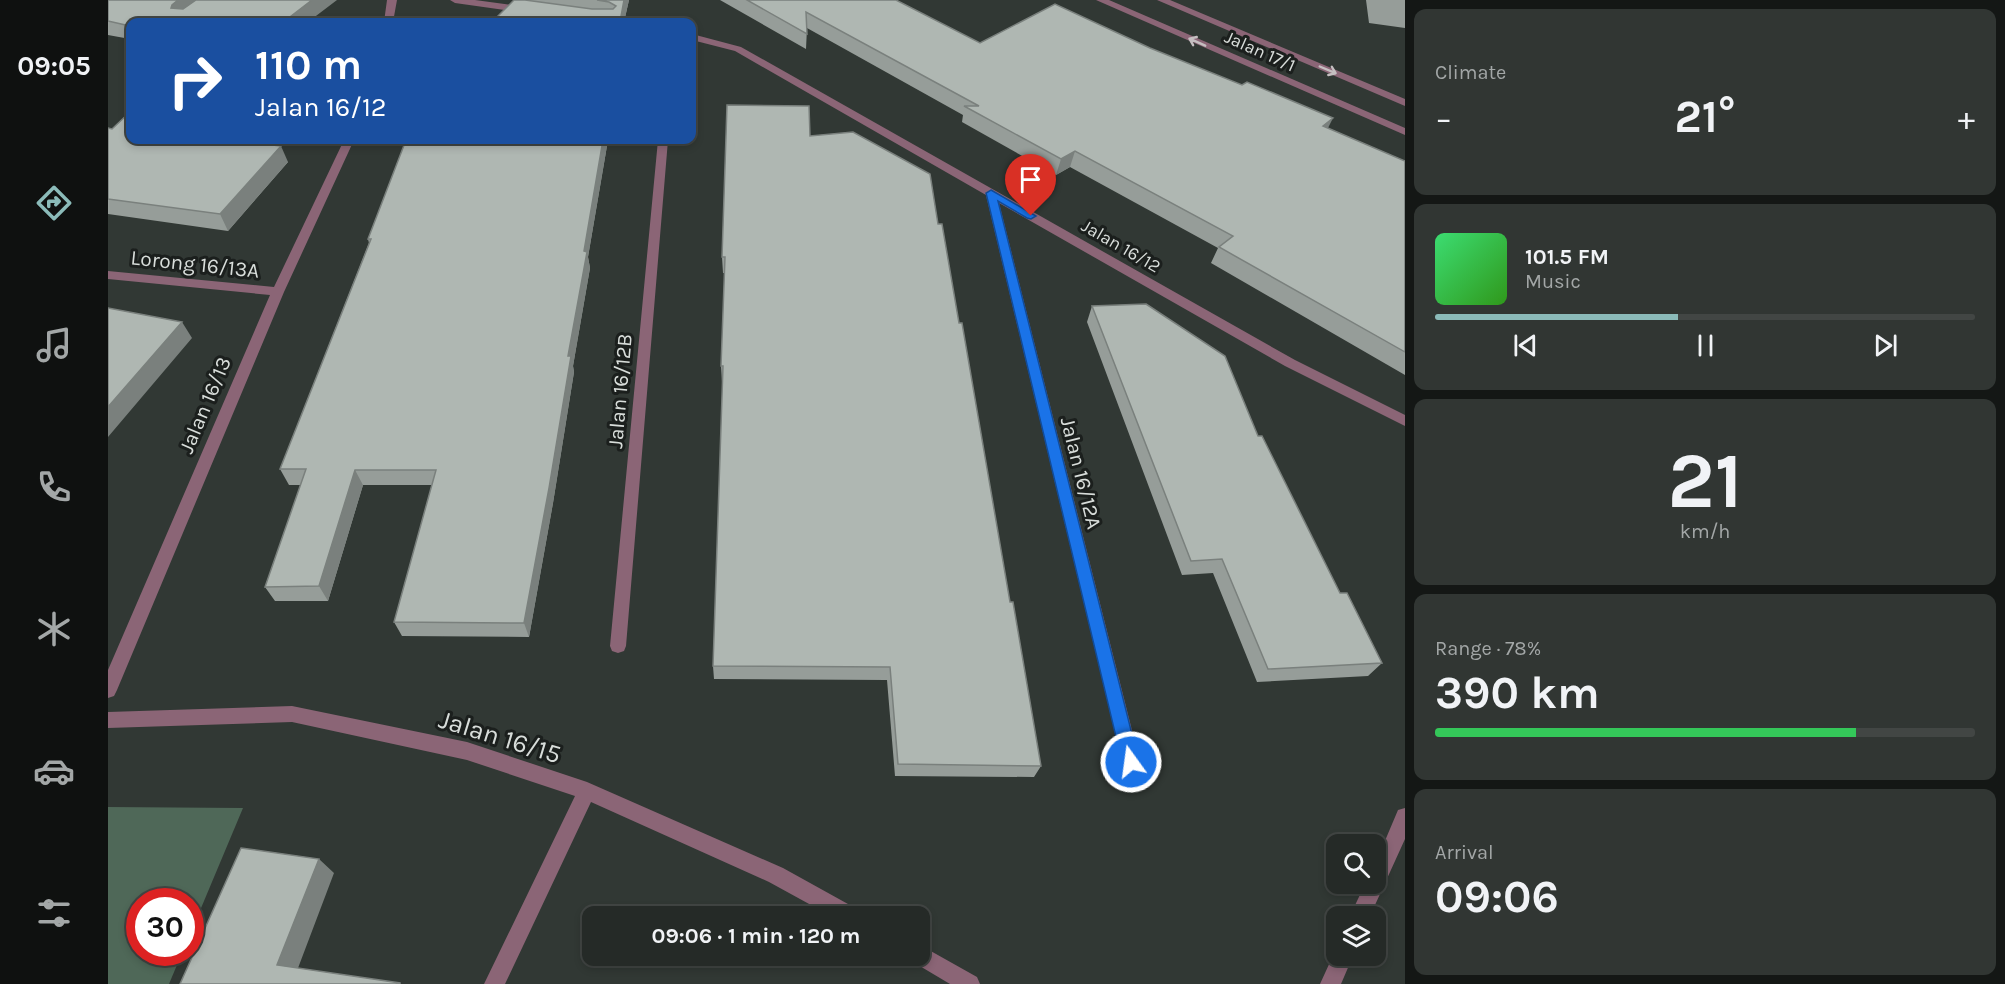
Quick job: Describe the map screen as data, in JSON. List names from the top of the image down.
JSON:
{
  "streets": {
    "street": [
      "Jalan 17/1",
      "Jalan 16/12",
      "Lorong 16/13A",
      "Jalan 16/12B",
      "Jalan 16/13",
      "Jalan 16/12A",
      "Jalan 16/15"
    ]
  },
  "crossings": [
    ["Jalan 16/12", "Jalan 16/12A"],
    ["Lorong 16/13A", "Jalan 16/13"]
  ],
  "page": {
    "tabs": "09:05",
    "tile": [
      "Climate",
      ["21", "km/h"],
      ["Range · 78%", "390 km"],
      ["Arrival", "09:06"]
    ],
    "turn": ["110 m", "Jalan 16/12"],
    "heat": ["−", "21°", "+"],
    "song": ["101.5 FM", "Music"],
    "limit": "30",
    "trip": "09:06 · 1 min · 120 m"
  }
}
